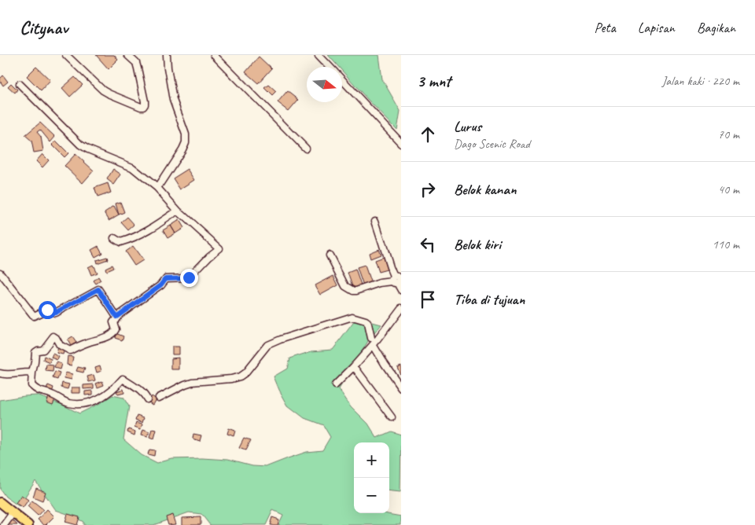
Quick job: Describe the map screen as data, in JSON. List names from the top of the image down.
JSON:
{
  "north": "right",
  "page": {
    "header": "Citynav",
    "nav": ["Peta", "Lapisan", "Bagikan"],
    "heading": ["3 mnt", "Jalan kaki · 220 m"],
    "list": [
      ["Lurus", "Dago Scenic Road", "70 m"],
      ["Belok kanan", "40 m"],
      ["Belok kiri", "110 m"],
      "Tiba di tujuan"
    ],
    "map_buttons": ["+", "−"]
  }
}
